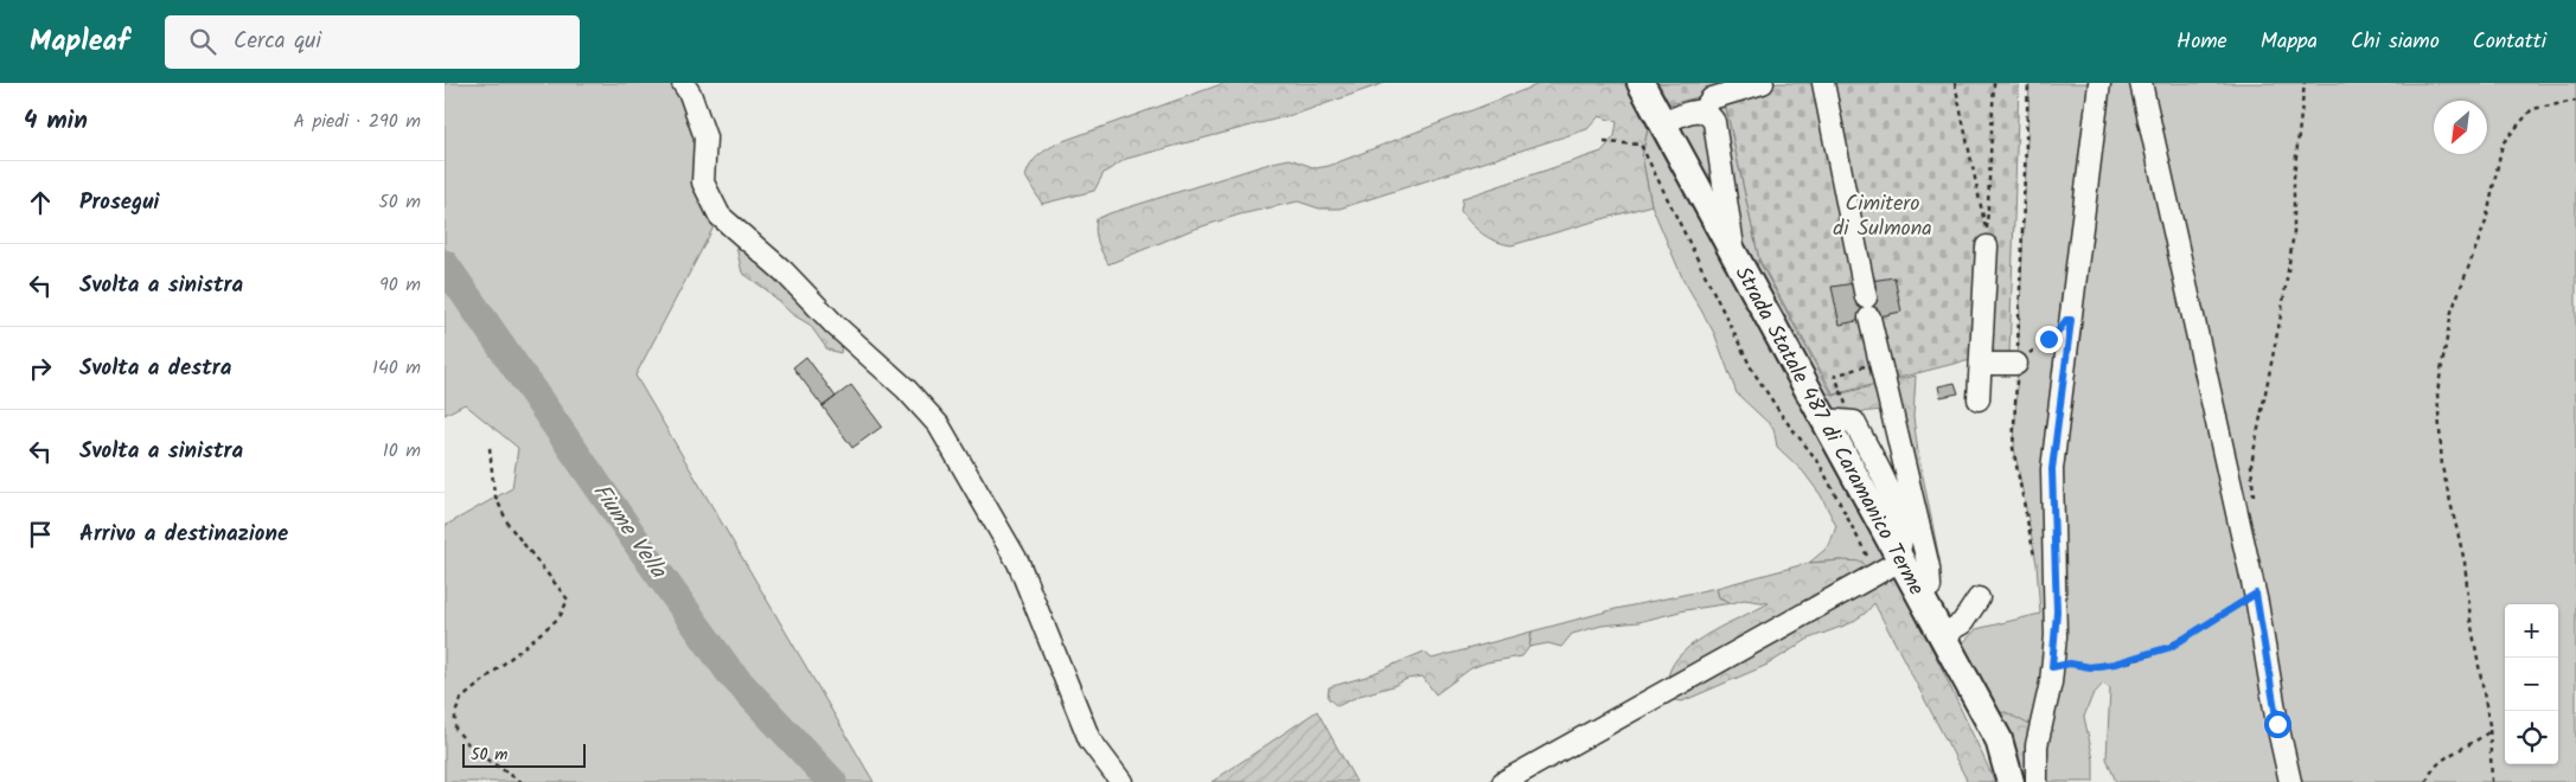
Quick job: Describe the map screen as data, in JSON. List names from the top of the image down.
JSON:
{
  "streets": {
    "main road": ["Strada Statale 487 di Caramanico Terme"]
  },
  "water": ["Fiume Vella"],
  "parks": ["Cimitero di Sulmona"],
  "scale_bar": "50 m",
  "north": "bottom left",
  "page": {
    "header": "Mapleaf",
    "search": "Cerca qui",
    "nav": [
      "Home",
      "Mappa",
      "Chi siamo",
      "Contatti"
    ],
    "heading": ["4 min", "A piedi · 290 m"],
    "list": [
      ["Prosegui", "50 m"],
      ["Svolta a sinistra", "90 m"],
      ["Svolta a destra", "140 m"],
      ["Svolta a sinistra", "10 m"],
      "Arrivo a destinazione"
    ],
    "map_buttons": ["+", "−"],
    "scale": "50 m"
  }
}
